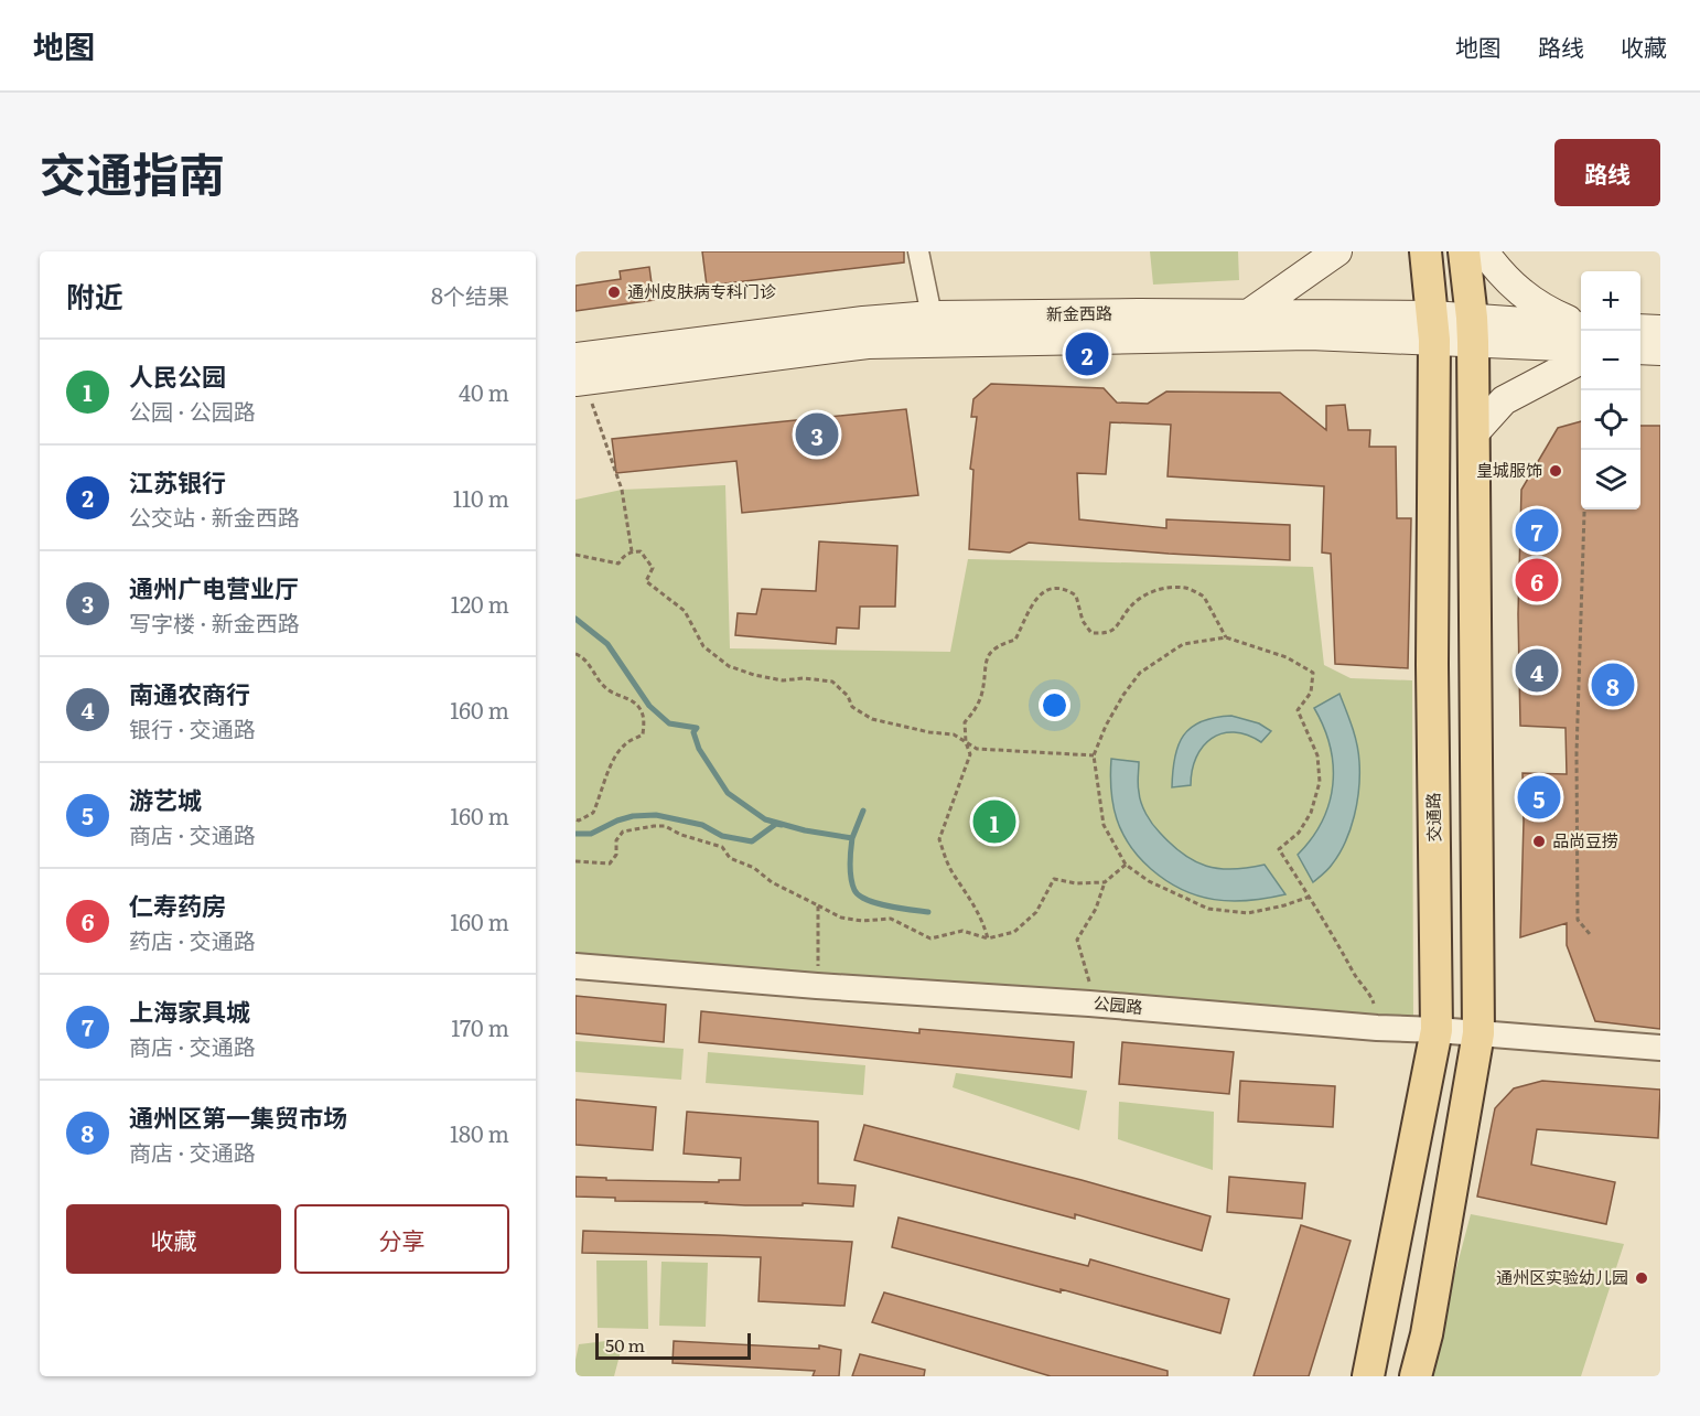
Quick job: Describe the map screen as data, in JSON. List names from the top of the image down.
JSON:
{
  "streets": {
    "main road": ["新金西路", "交通路"],
    "street": ["公园路"]
  },
  "crossings": [
    ["新金西路", "交通路"],
    ["交通路", "公园路"]
  ],
  "places": [
    "通州皮肤病专科门诊",
    "皇城服饰",
    "品尚豆捞",
    "通州区实验幼儿园"
  ],
  "scale_bar": "50 m",
  "page": {
    "header": "地图",
    "nav": ["地图", "路线", "收藏"],
    "title": "交通指南",
    "buttons": [
      "路线",
      ["收藏", "分享"]
    ],
    "heading": ["附近", "8个结果"],
    "map_buttons": ["+", "−"],
    "pins": [
      "2",
      "3",
      "7",
      "6",
      "4",
      "8",
      "5",
      "1"
    ],
    "list": [
      {
        "mark": "1",
        "name": "人民公园",
        "note": "公园 · 公园路",
        "value": "40 m"
      },
      {
        "mark": "2",
        "name": "江苏银行",
        "note": "公交站 · 新金西路",
        "value": "110 m"
      },
      {
        "mark": "3",
        "name": "通州广电营业厅",
        "note": "写字楼 · 新金西路",
        "value": "120 m"
      },
      {
        "mark": "4",
        "name": "南通农商行",
        "note": "银行 · 交通路",
        "value": "160 m"
      },
      {
        "mark": "5",
        "name": "游艺城",
        "note": "商店 · 交通路",
        "value": "160 m"
      },
      {
        "mark": "6",
        "name": "仁寿药房",
        "note": "药店 · 交通路",
        "value": "160 m"
      },
      {
        "mark": "7",
        "name": "上海家具城",
        "note": "商店 · 交通路",
        "value": "170 m"
      },
      {
        "mark": "8",
        "name": "通州区第一集贸市场",
        "note": "商店 · 交通路",
        "value": "180 m"
      }
    ],
    "scale": "50 m"
  }
}
